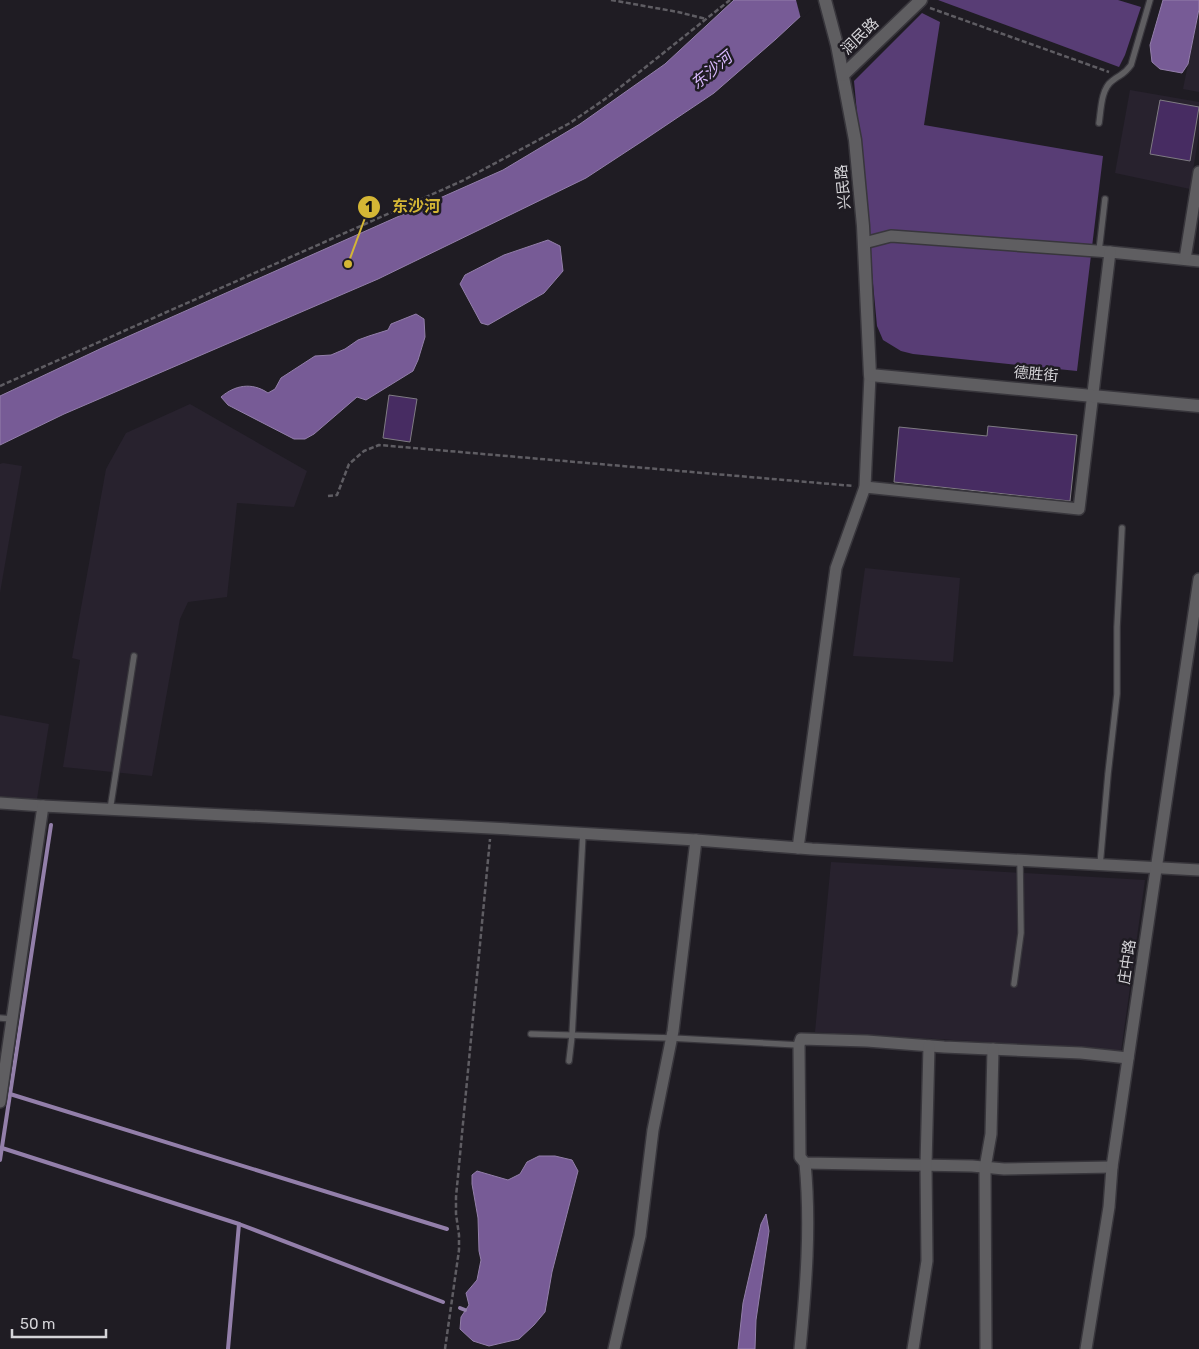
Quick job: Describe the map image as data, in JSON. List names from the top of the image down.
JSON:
{
  "streets": {
    "street": [
      "润民路",
      "兴民路",
      "德胜街",
      "庄中路"
    ]
  },
  "crossings": [
    ["润民路", "兴民路"],
    ["兴民路", "德胜街"]
  ],
  "water": ["东沙河"],
  "places": ["东沙河"],
  "scale_bar": "50 m"
}
